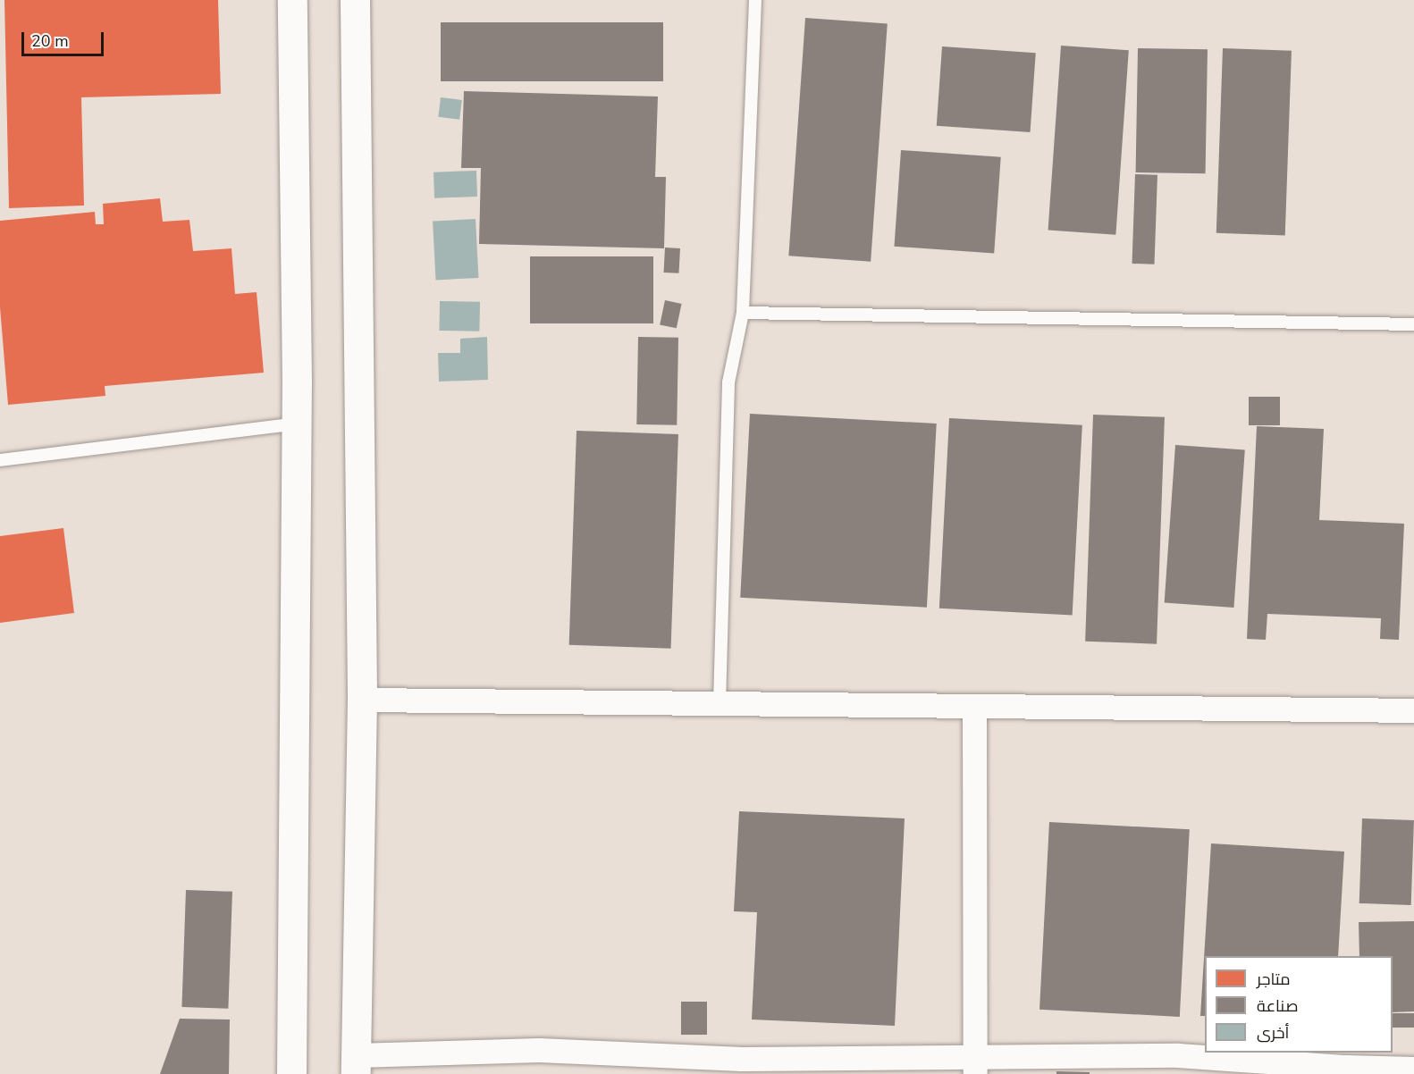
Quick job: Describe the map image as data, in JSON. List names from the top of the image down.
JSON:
{
  "legend": ["متاجر", "صناعة", "أخرى"],
  "scale_bar": "20 m"
}
